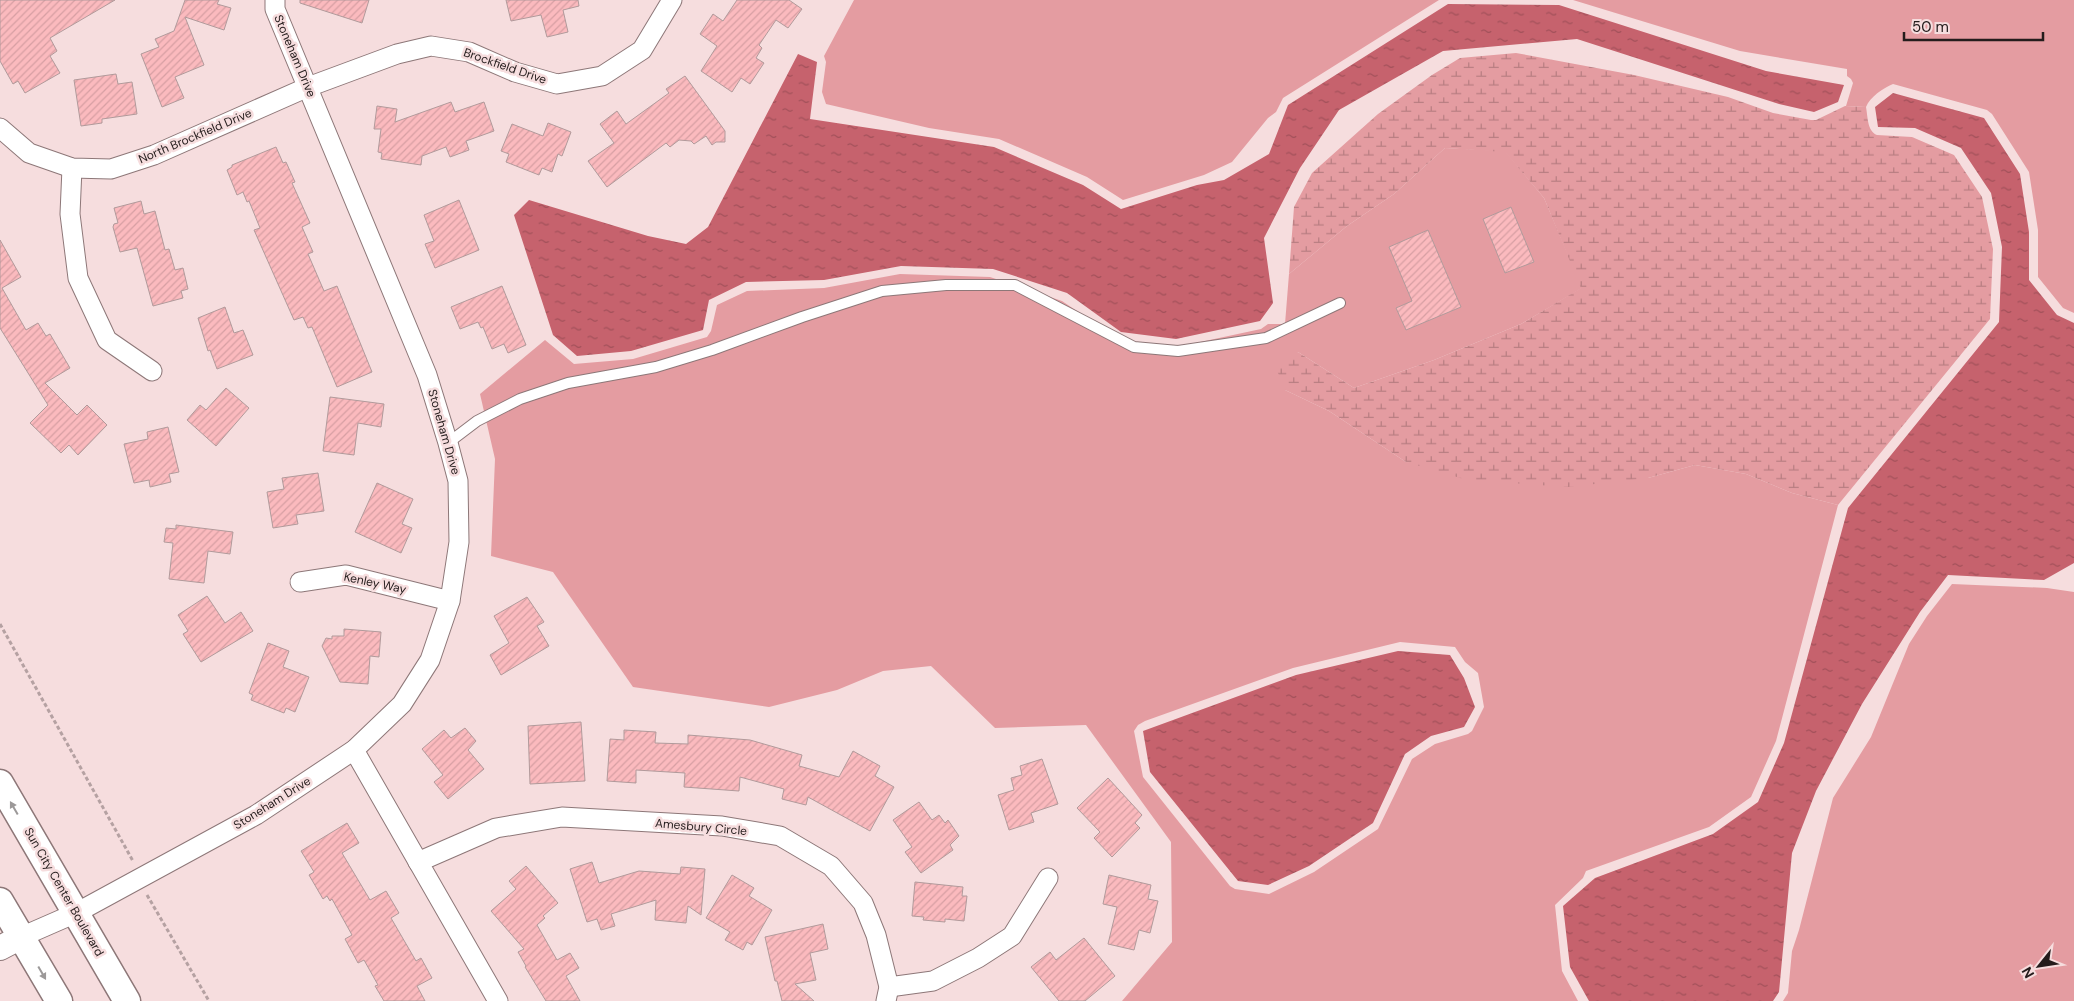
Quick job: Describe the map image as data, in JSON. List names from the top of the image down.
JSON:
{
  "streets": {
    "main road": ["Sun City Center Boulevard"],
    "street": [
      "Stoneham Drive",
      "Brockfield Drive",
      "North Brockfield Drive",
      "Kenley Way",
      "Amesbury Circle"
    ]
  },
  "crossings": [
    ["Stoneham Drive", "Brockfield Drive"],
    ["Stoneham Drive", "North Brockfield Drive"],
    ["Stoneham Drive", "Kenley Way"],
    ["Stoneham Drive", "Sun City Center Boulevard"],
    ["Brockfield Drive", "North Brockfield Drive"]
  ],
  "scale_bar": "50 m",
  "north": "bottom left"
}
